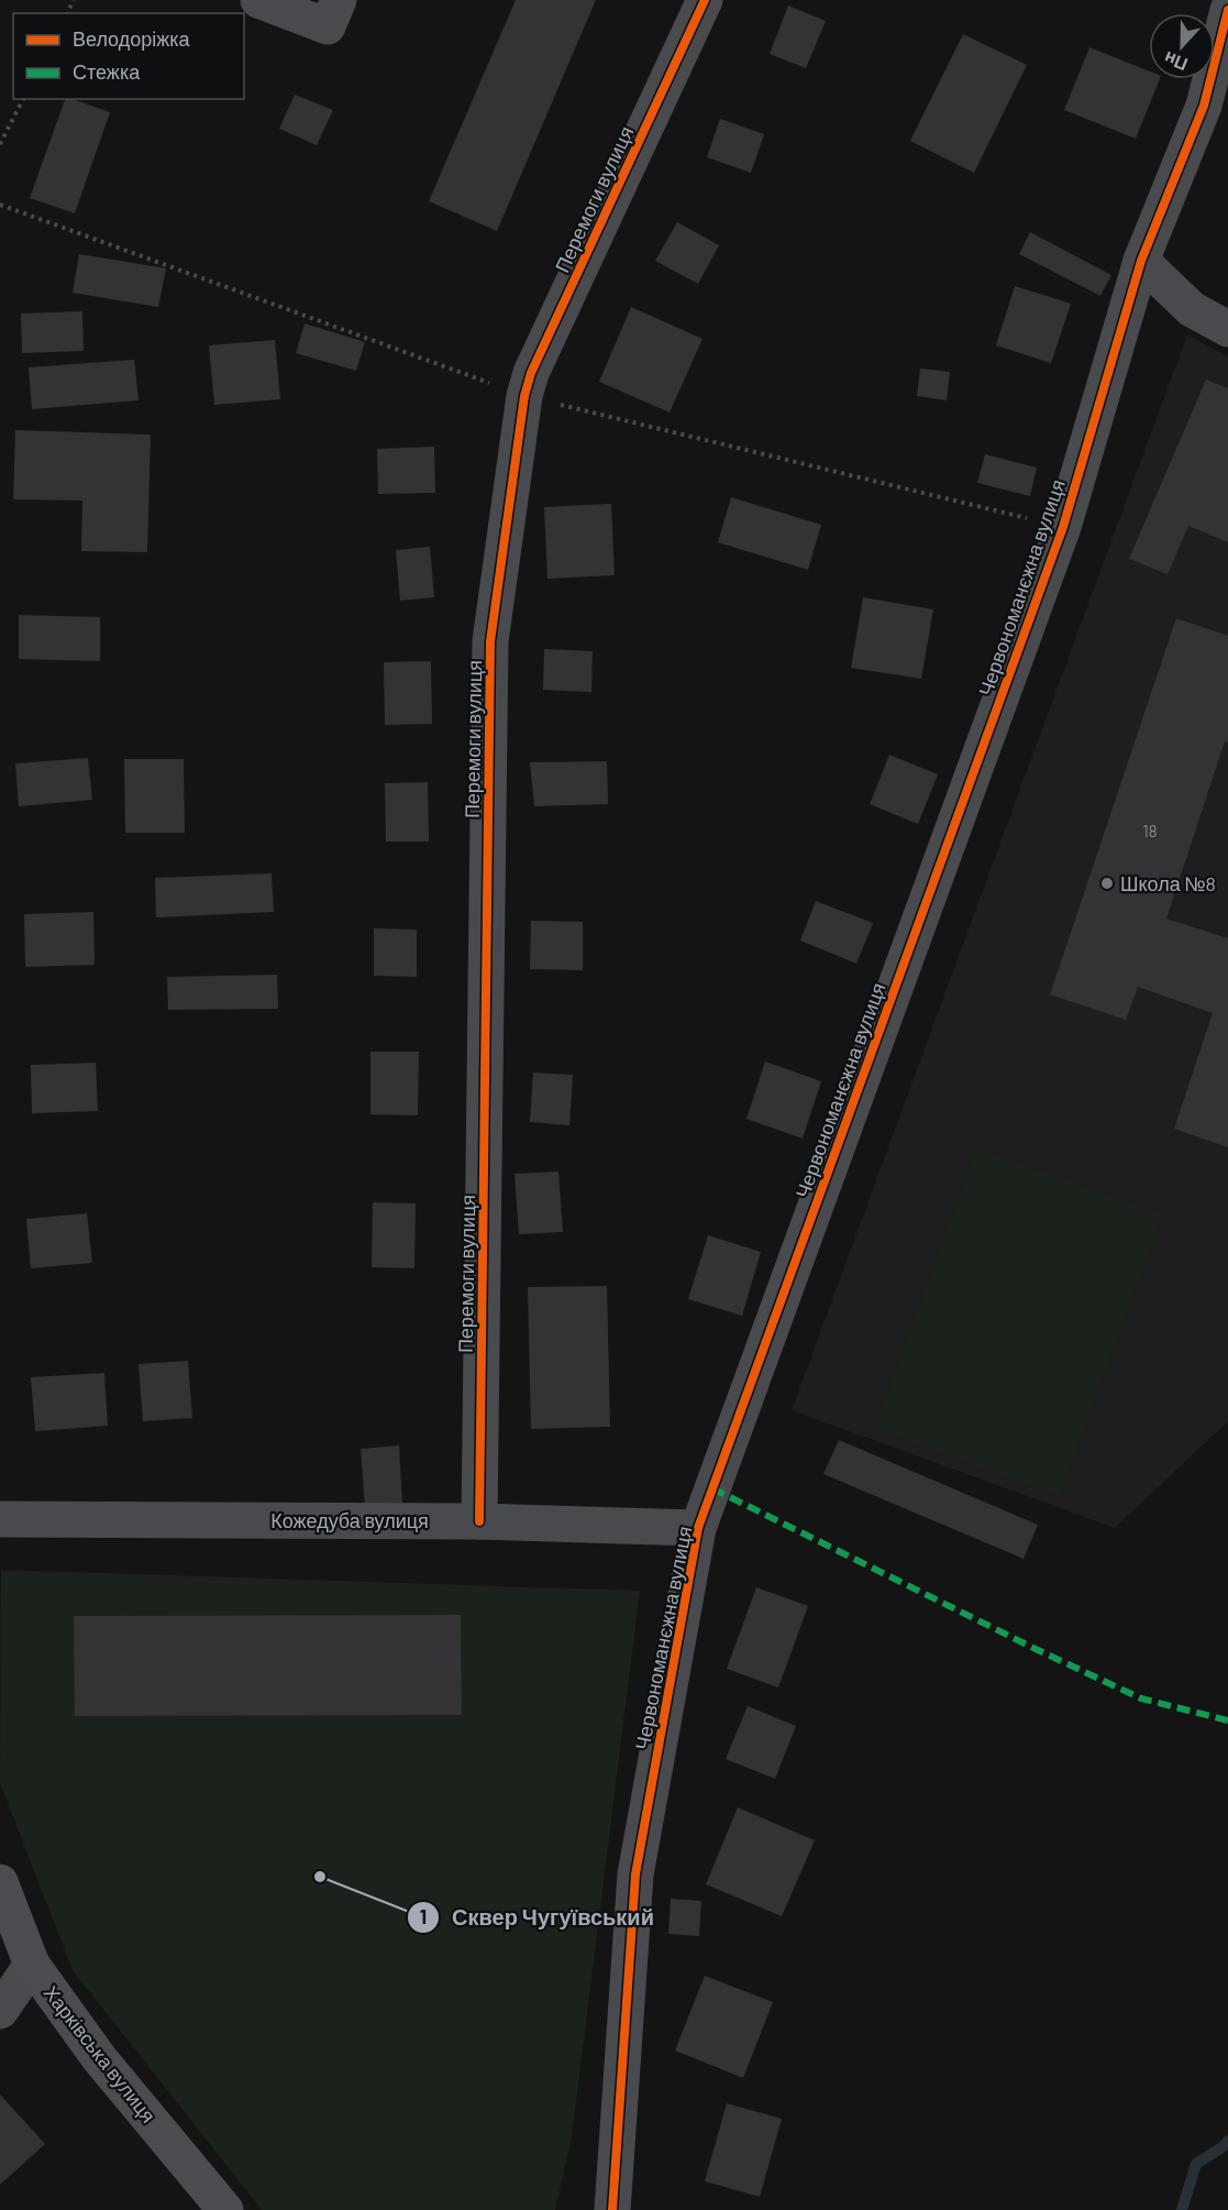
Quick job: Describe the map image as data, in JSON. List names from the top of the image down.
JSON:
{
  "streets": {
    "main road": ["Харківська вулиця"],
    "street": ["Перемоги вулиця", "Червономанєжна вулиця", "Кожедуба вулиця"]
  },
  "crossings": [
    ["Перемоги вулиця", "Кожедуба вулиця"],
    ["Червономанєжна вулиця", "Кожедуба вулиця"]
  ],
  "places": ["Школа №8", "Сквер Чугуївський"],
  "house_numbers": ["18"],
  "legend": ["Велодоріжка", "Стежка"],
  "north": "bottom"
}
